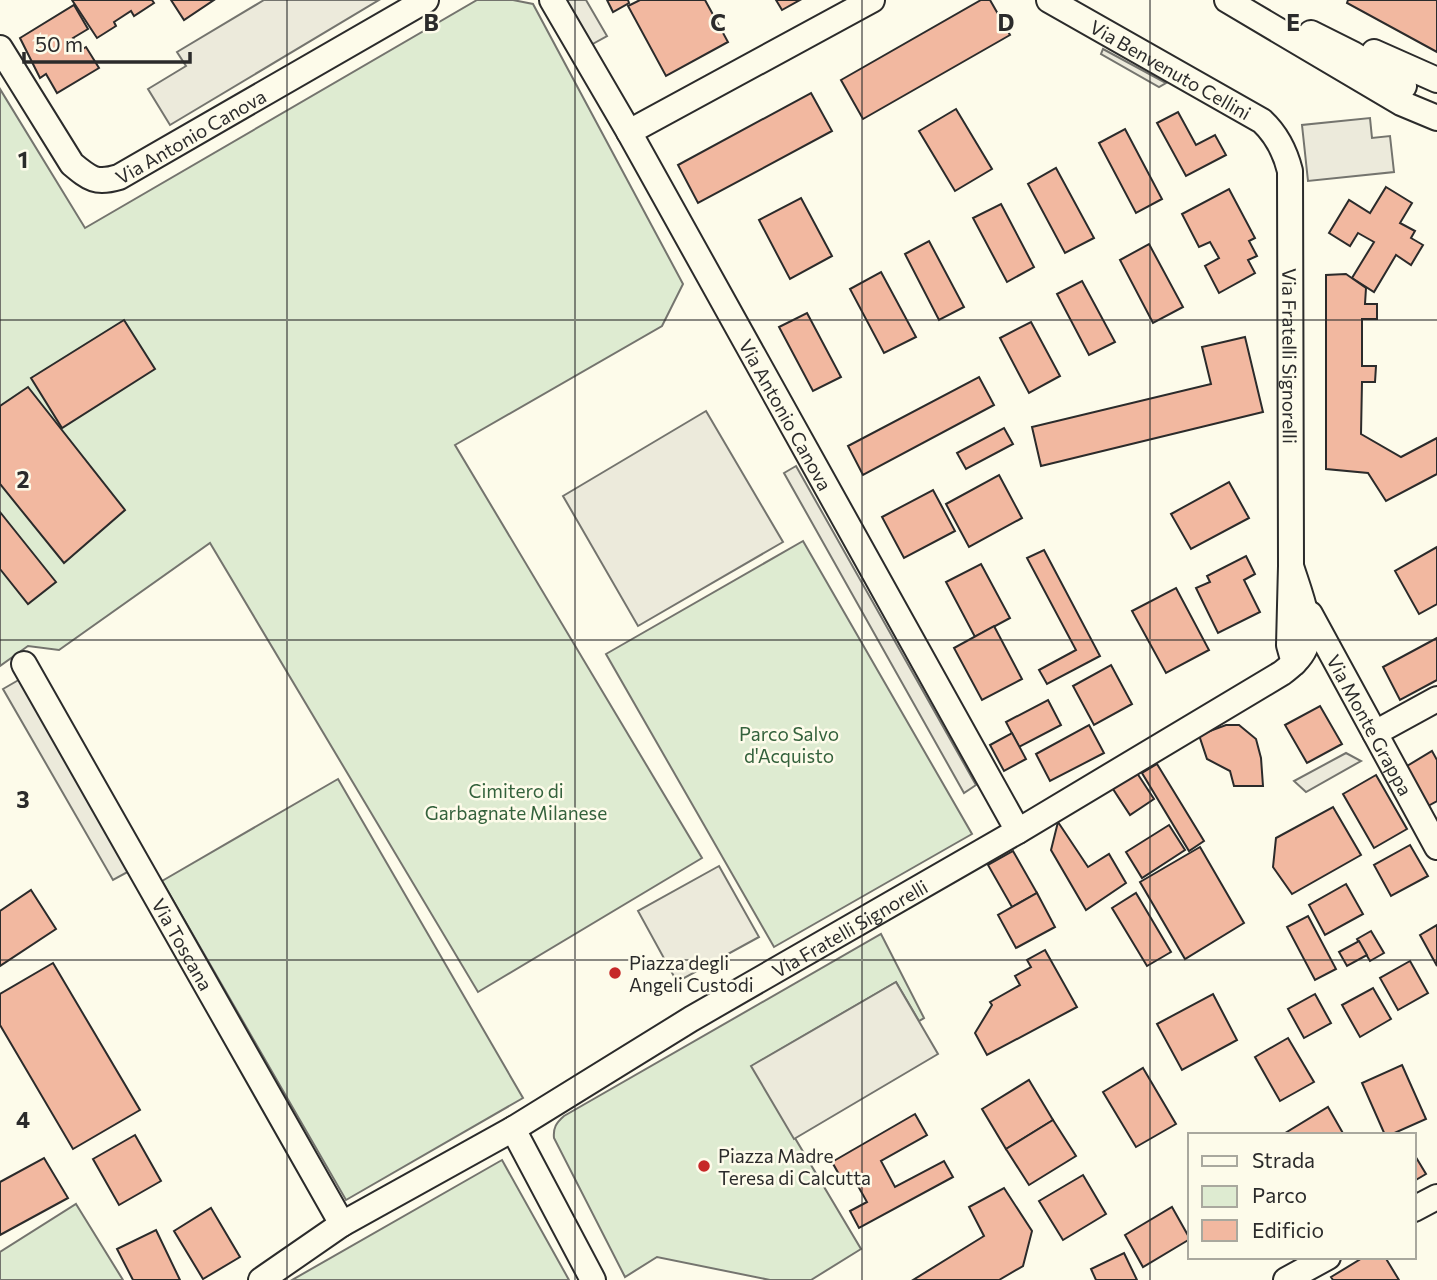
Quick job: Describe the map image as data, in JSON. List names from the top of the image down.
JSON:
{
  "streets": {
    "street": [
      "Via Benvenuto Cellini",
      "Via Antonio Canova",
      "Via Fratelli Signorelli",
      "Via Monte Grappa",
      "Via Toscana"
    ]
  },
  "crossings": [
    ["Via Benvenuto Cellini", "Via Fratelli Signorelli"],
    ["Via Antonio Canova", "Via Fratelli Signorelli"],
    ["Via Fratelli Signorelli", "Via Monte Grappa"],
    ["Via Fratelli Signorelli", "Via Toscana"]
  ],
  "parks": ["Parco Salvo d'Acquisto", "Cimitero di Garbagnate Milanese"],
  "places": ["Piazza degli Angeli Custodi", "Piazza Madre Teresa di Calcutta"],
  "legend": ["Strada", "Parco", "Edificio"],
  "scale_bar": "50 m",
  "grid": {
    "columns": [
      "B",
      "C",
      "D",
      "E"
    ],
    "rows": [
      "1",
      "2",
      "3",
      "4"
    ]
  }
}
